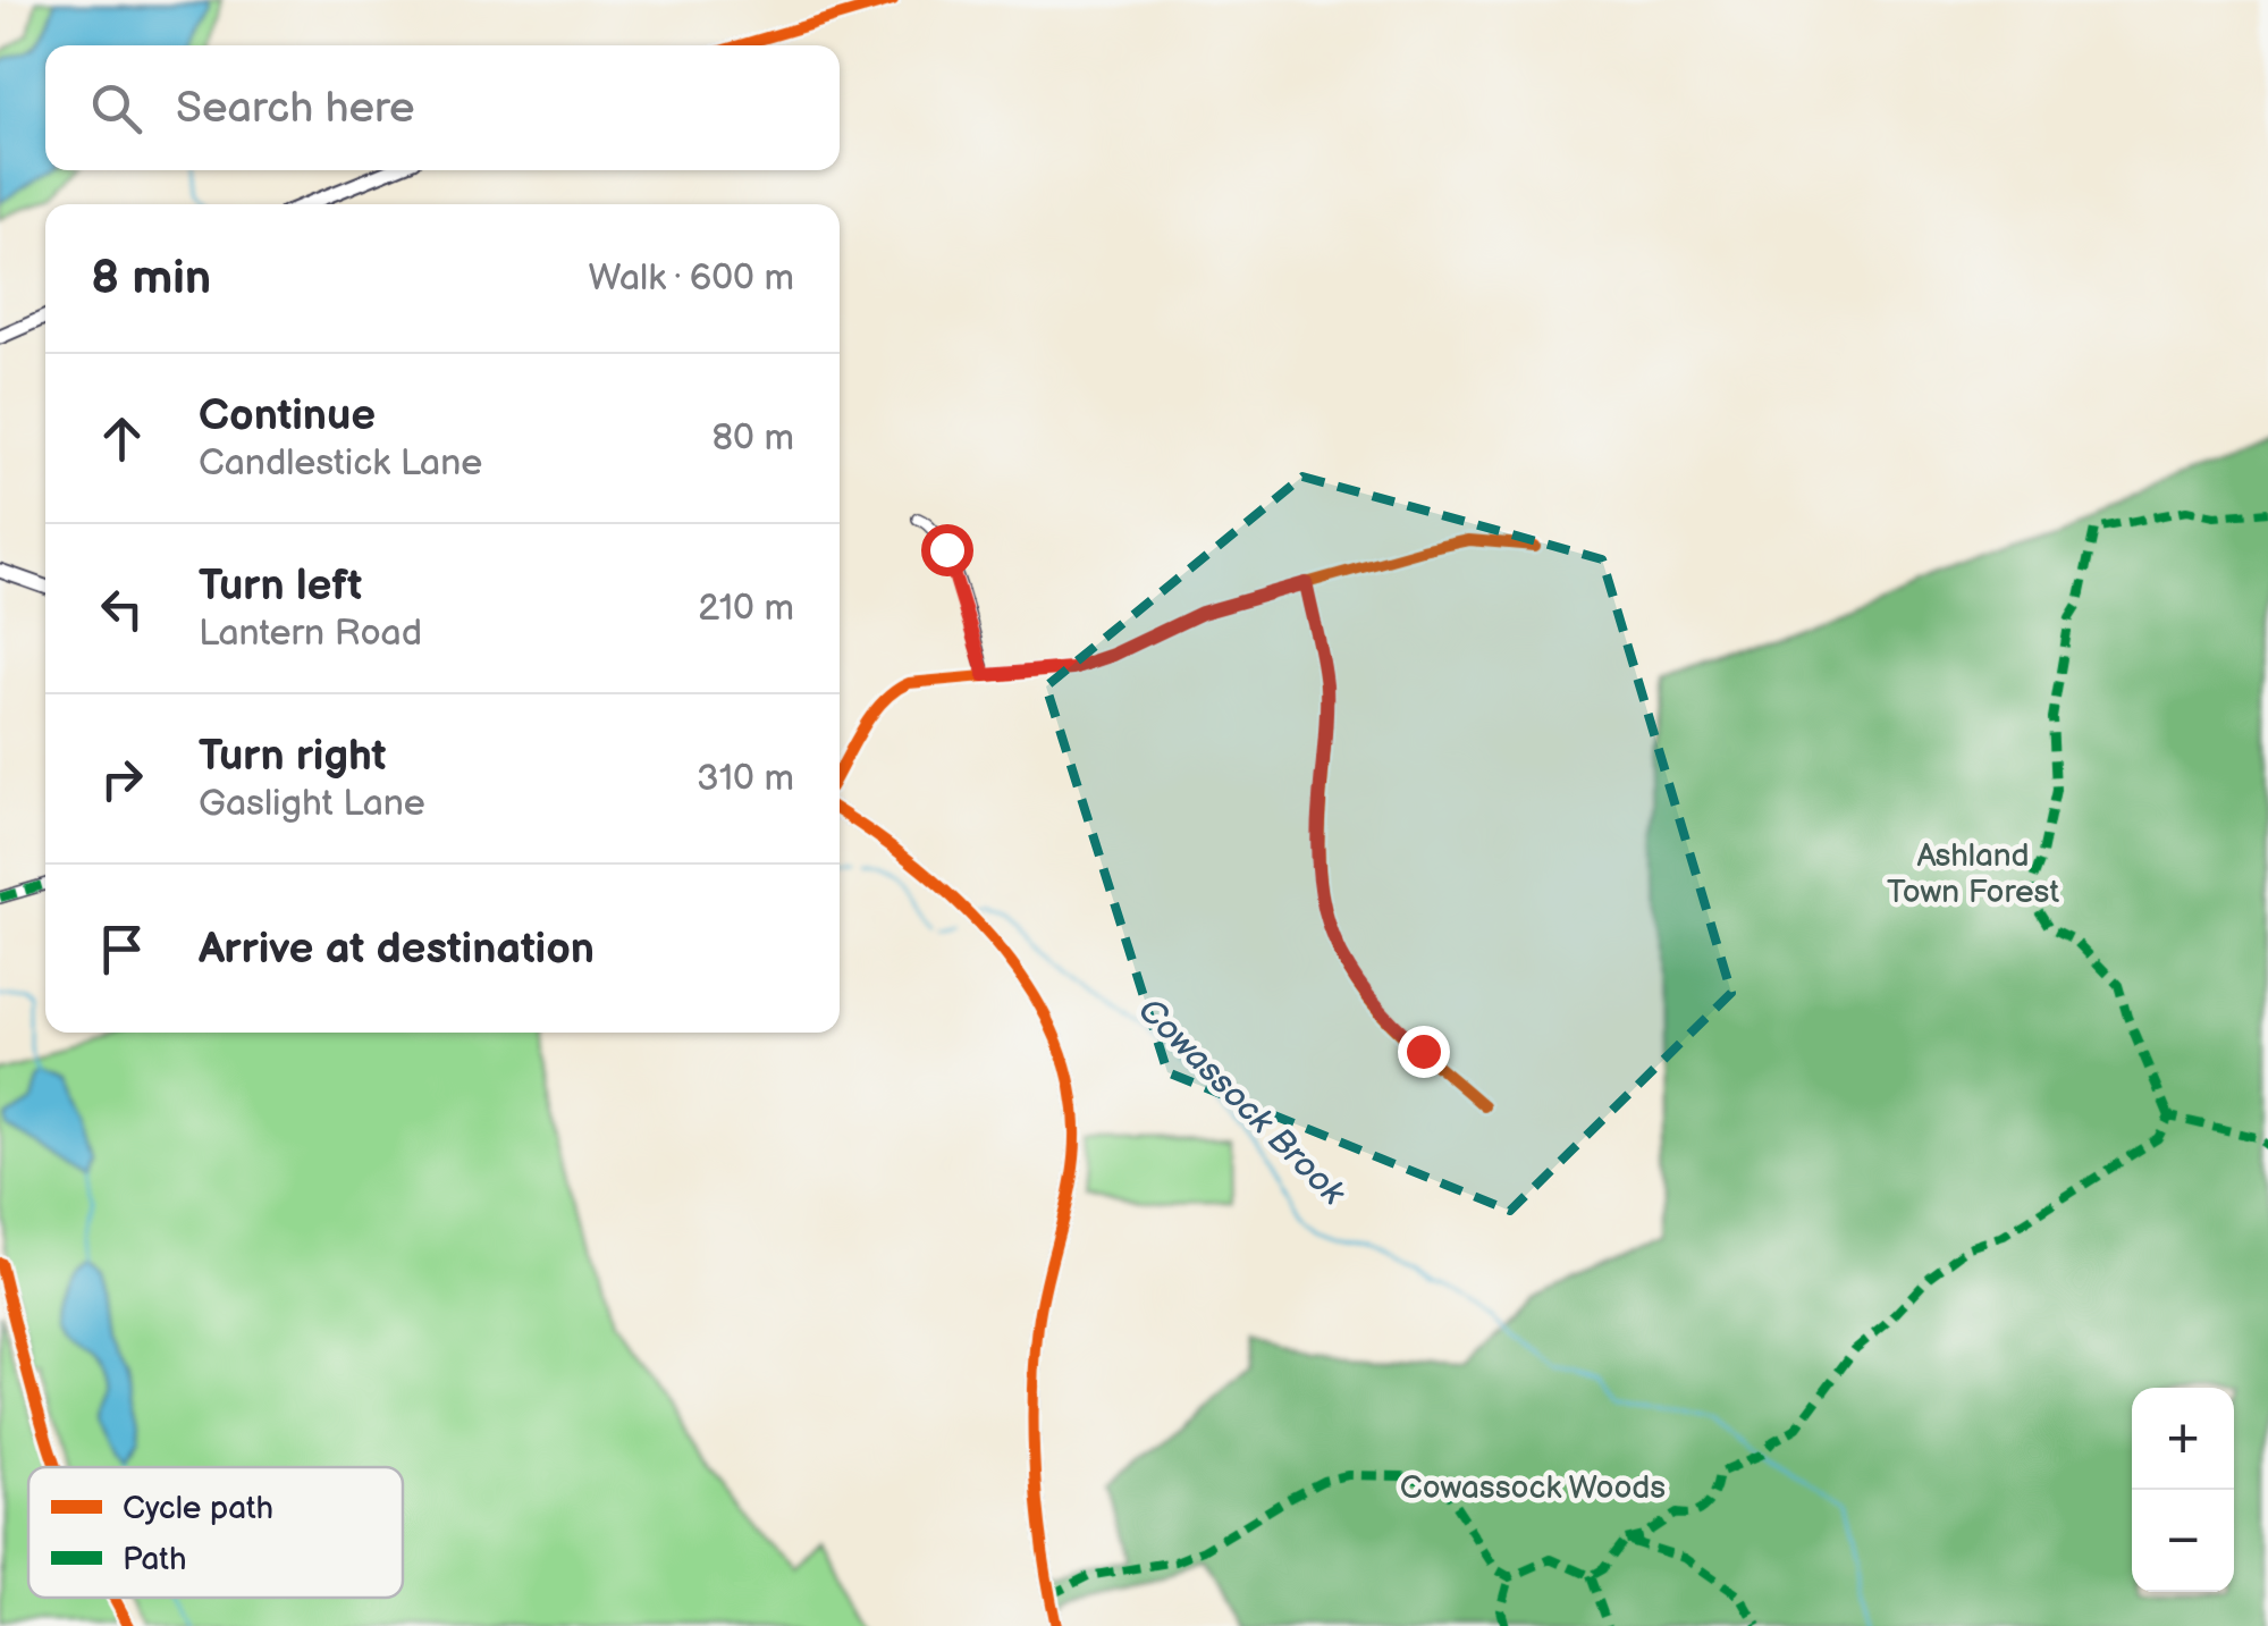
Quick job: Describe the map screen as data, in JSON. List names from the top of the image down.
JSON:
{
  "water": ["Cowassock Brook"],
  "parks": ["Ashland Town Forest", "Cowassock Woods"],
  "legend": ["Cycle path", "Path"],
  "page": {
    "search": "Search here",
    "heading": ["8 min", "Walk · 600 m"],
    "list": [
      ["Continue", "Candlestick Lane", "80 m"],
      ["Turn left", "Lantern Road", "210 m"],
      ["Turn right", "Gaslight Lane", "310 m"],
      "Arrive at destination"
    ],
    "map_buttons": ["+", "−"]
  }
}
